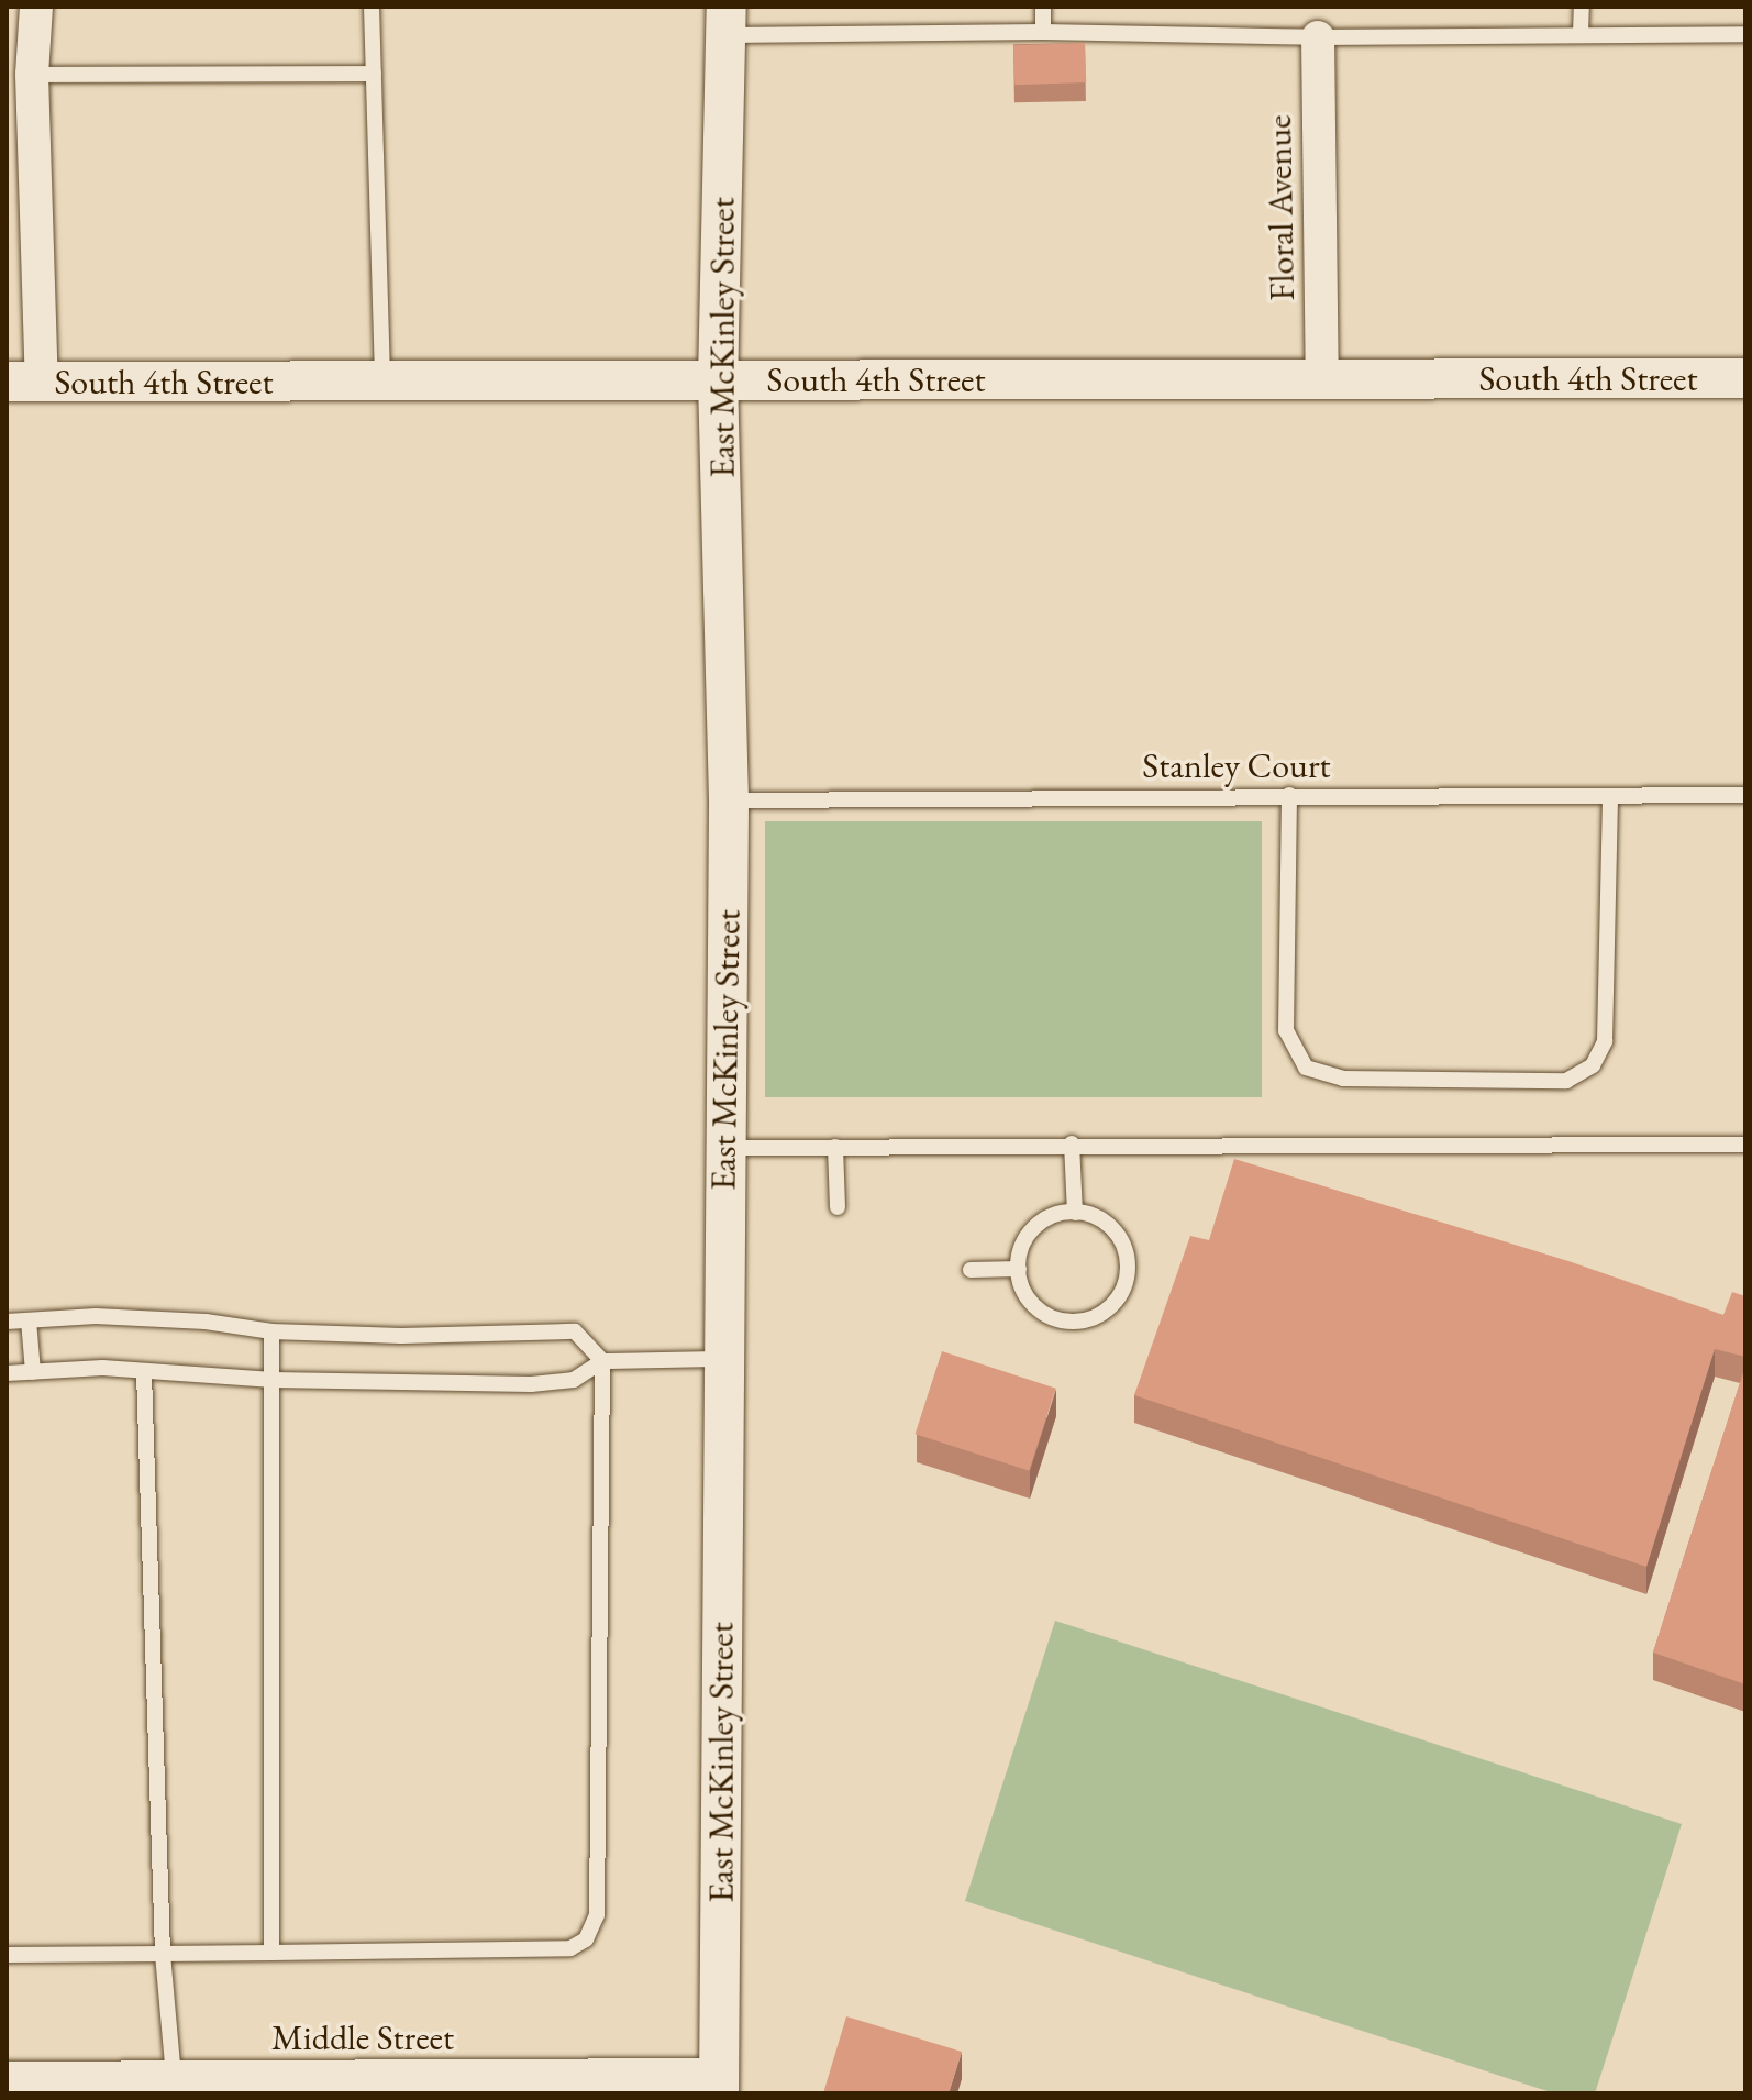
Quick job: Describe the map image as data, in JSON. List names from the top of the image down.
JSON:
{
  "streets": {
    "street": [
      "Floral Avenue",
      "East McKinley Street",
      "South 4th Street",
      "Middle Street"
    ],
    "lane": ["Stanley Court"]
  },
  "crossings": [
    ["Floral Avenue", "South 4th Street"],
    ["East McKinley Street", "South 4th Street"],
    ["East McKinley Street", "Stanley Court"],
    ["East McKinley Street", "Middle Street"]
  ]
}
